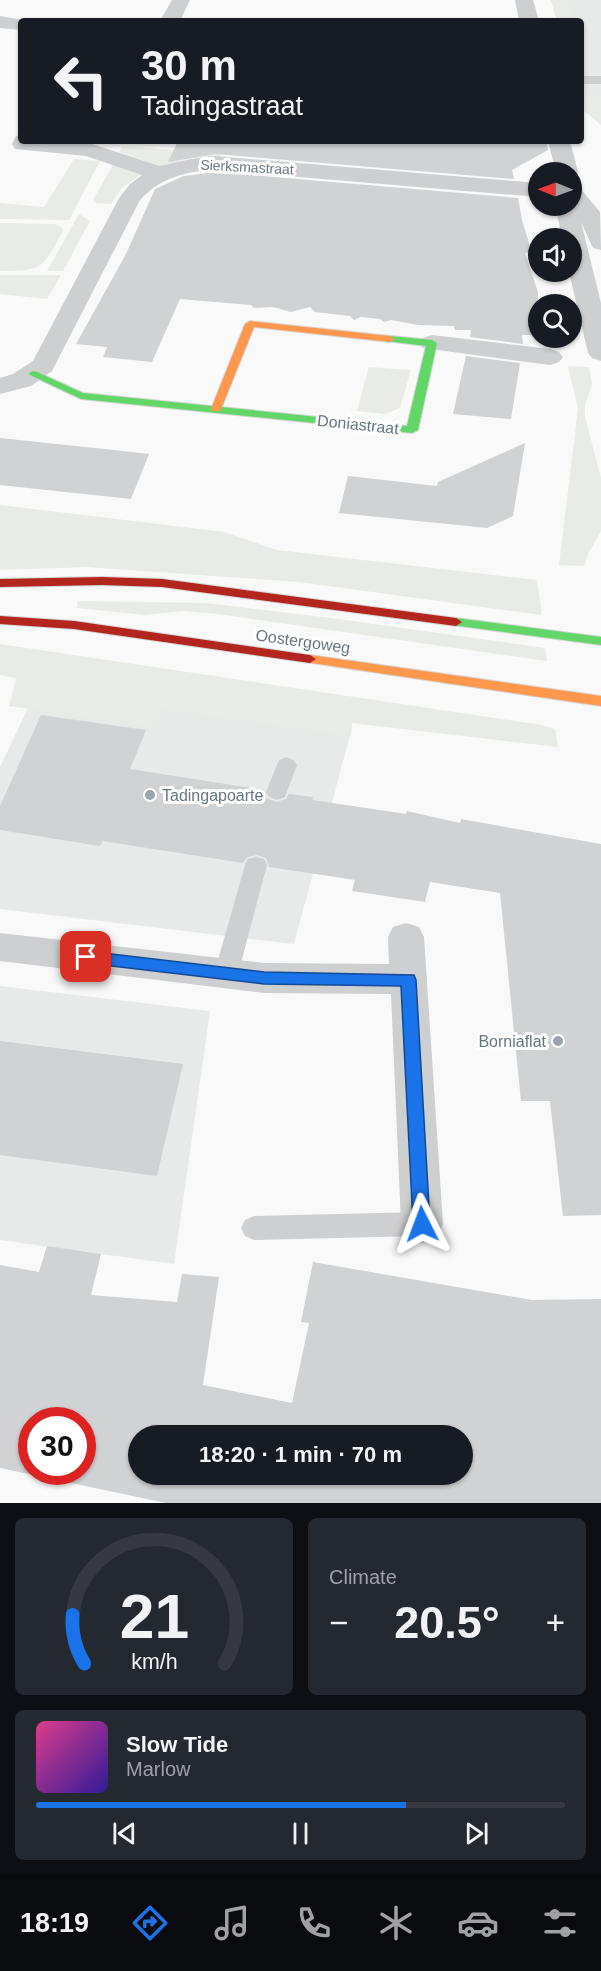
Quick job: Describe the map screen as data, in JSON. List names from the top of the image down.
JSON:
{
  "streets": {
    "main road": ["Doniastraat", "Oostergoweg"],
    "street": ["Sierksmastraat"]
  },
  "crossings": [
    ["Sierksmastraat", "Doniastraat"]
  ],
  "places": ["Tadingapoarte", "Borniaflat"],
  "north": "left",
  "page": {
    "turn": ["30 m", "Tadingastraat"],
    "limit": "30",
    "trip": "18:20 · 1 min · 70 m",
    "tile": "Climate",
    "heat": ["−", "20.5°", "+"],
    "song": ["Slow Tide", "Marlow"],
    "tabs": "18:19",
    "gauge": ["21", "km/h"]
  }
}
